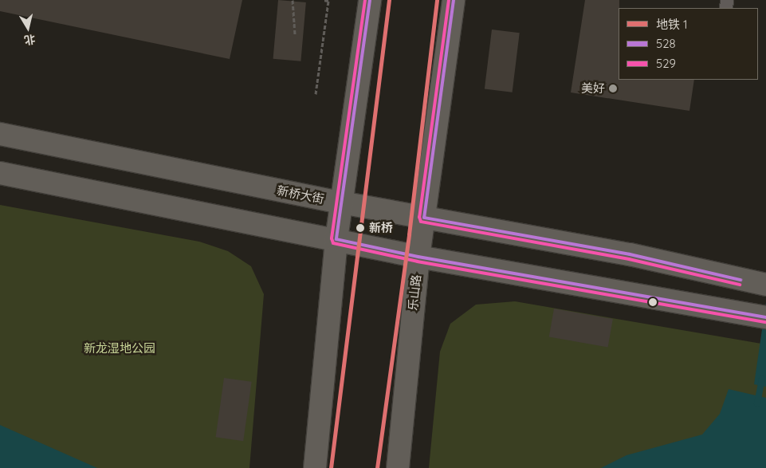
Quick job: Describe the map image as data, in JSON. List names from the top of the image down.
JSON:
{
  "streets": {
    "street": ["新桥大街", "乐山路"]
  },
  "crossings": [
    ["新桥大街", "乐山路"]
  ],
  "parks": ["新龙湿地公园"],
  "places": ["美好", "新桥"],
  "lines": ["metro line 1", "transit line 528", "transit line 529"],
  "legend": ["地铁 1", "528", "529"],
  "north": "bottom"
}
